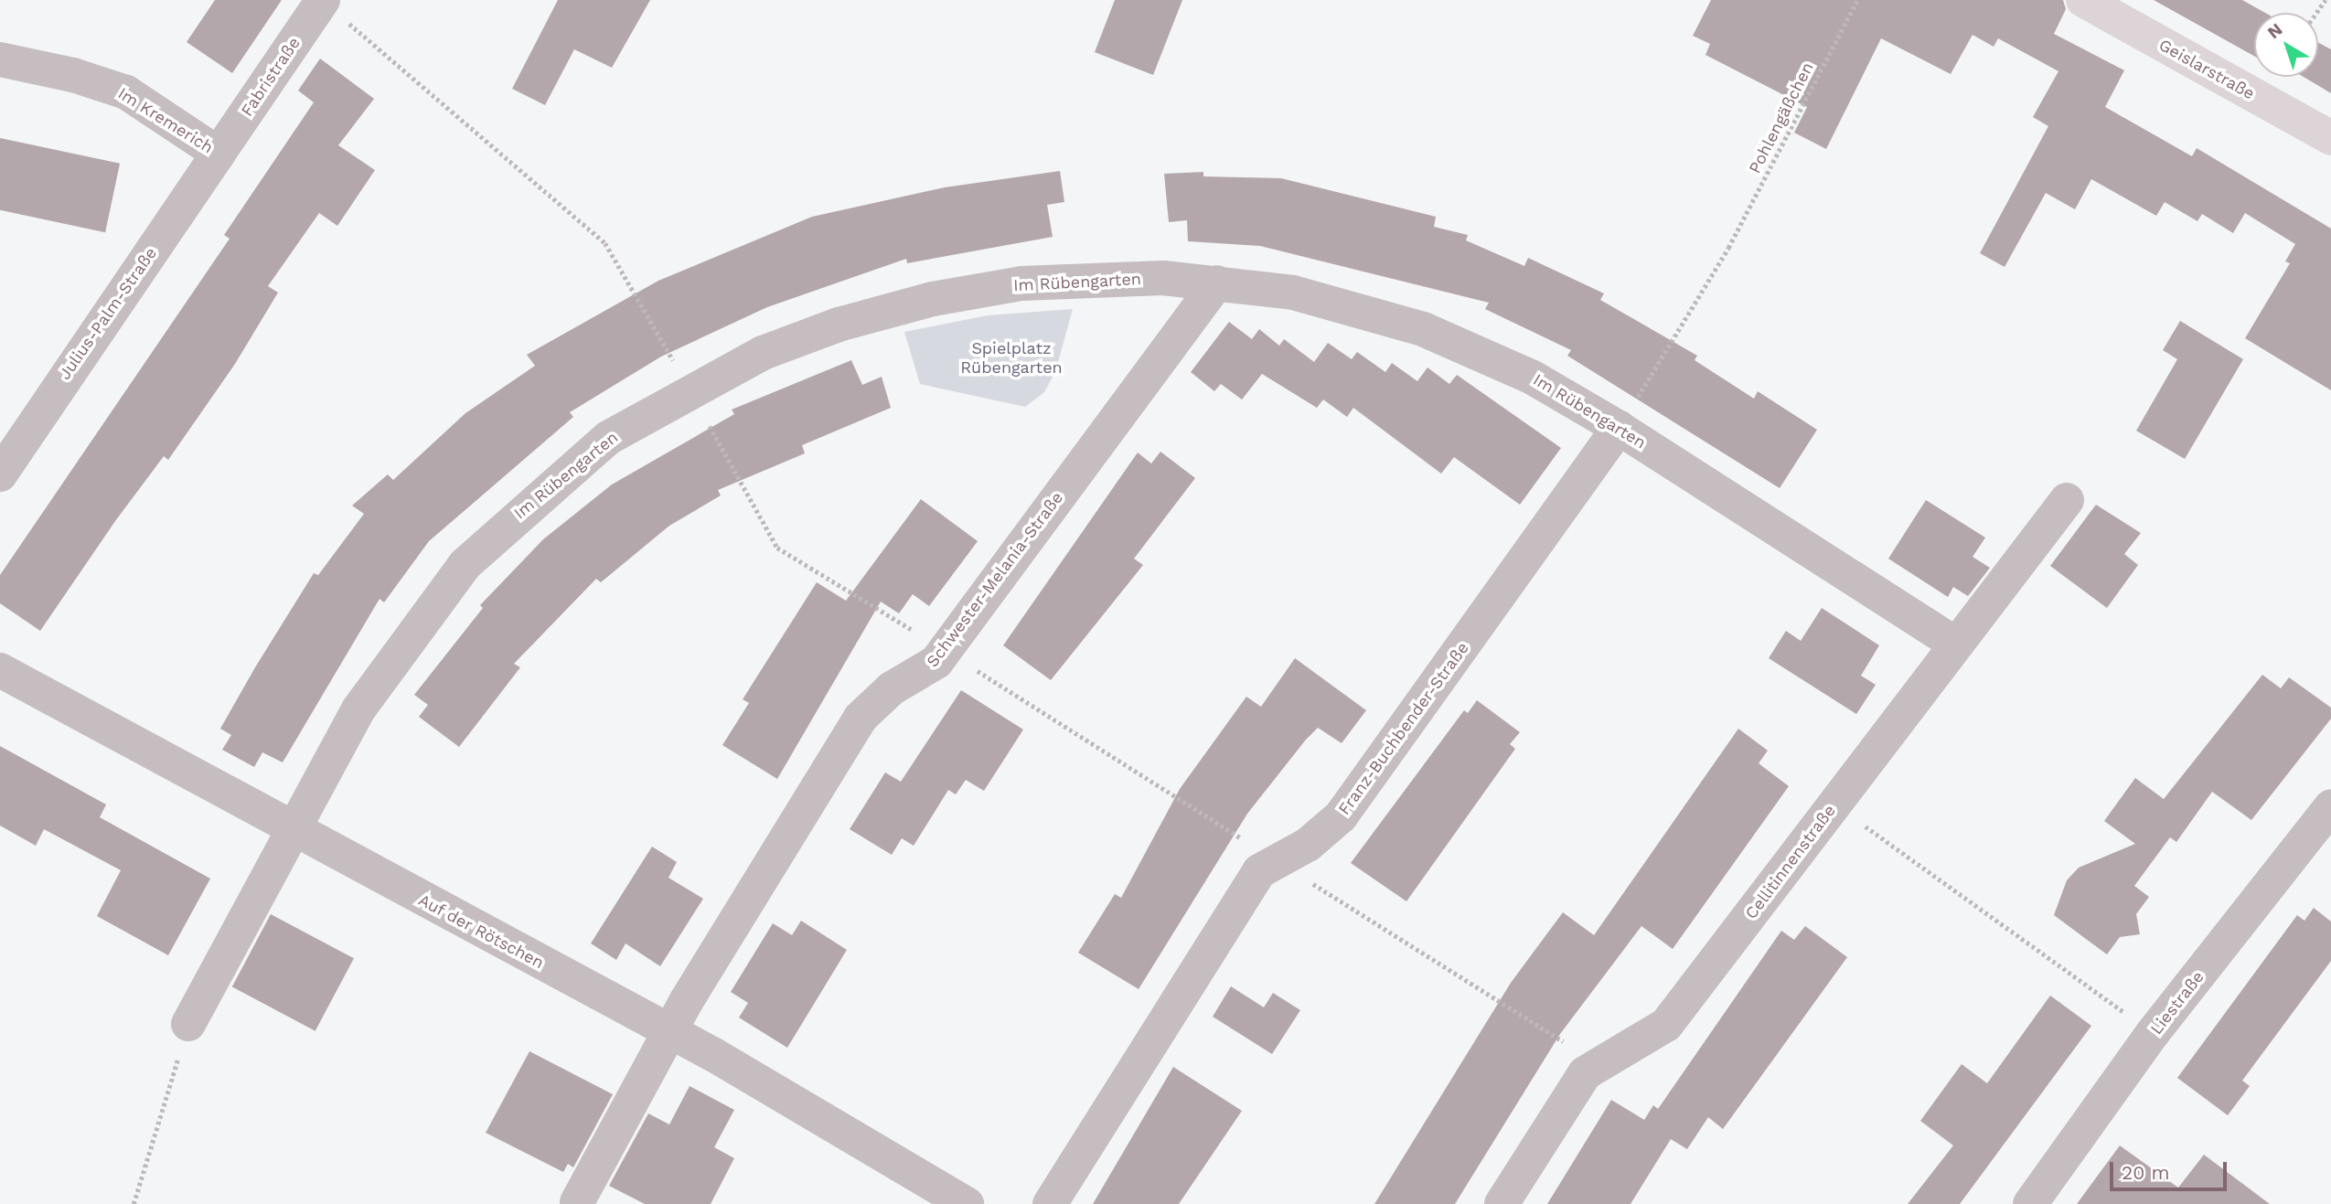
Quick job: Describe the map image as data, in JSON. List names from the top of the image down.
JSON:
{
  "streets": {
    "street": [
      "Geislarstraße",
      "Fabristraße",
      "Im Kremerich",
      "Im Rübengarten",
      "Julius-Palm-Straße",
      "Schwester-Melania-Straße",
      "Franz-Buchbender-Straße",
      "Cellitinnenstraße",
      "Auf der Rötschen",
      "Liestraße"
    ],
    "path": ["Pohlengäßchen"]
  },
  "crossings": [
    ["Fabristraße", "Im Kremerich"],
    ["Fabristraße", "Julius-Palm-Straße"],
    ["Pohlengäßchen", "Im Rübengarten"],
    ["Pohlengäßchen", "Franz-Buchbender-Straße"],
    ["Im Kremerich", "Julius-Palm-Straße"],
    ["Im Rübengarten", "Schwester-Melania-Straße"],
    ["Im Rübengarten", "Franz-Buchbender-Straße"],
    ["Im Rübengarten", "Cellitinnenstraße"],
    ["Im Rübengarten", "Auf der Rötschen"],
    ["Schwester-Melania-Straße", "Auf der Rötschen"]
  ],
  "parks": ["Spielplatz Rübengarten"],
  "scale_bar": "20 m",
  "north": "top left"
}
